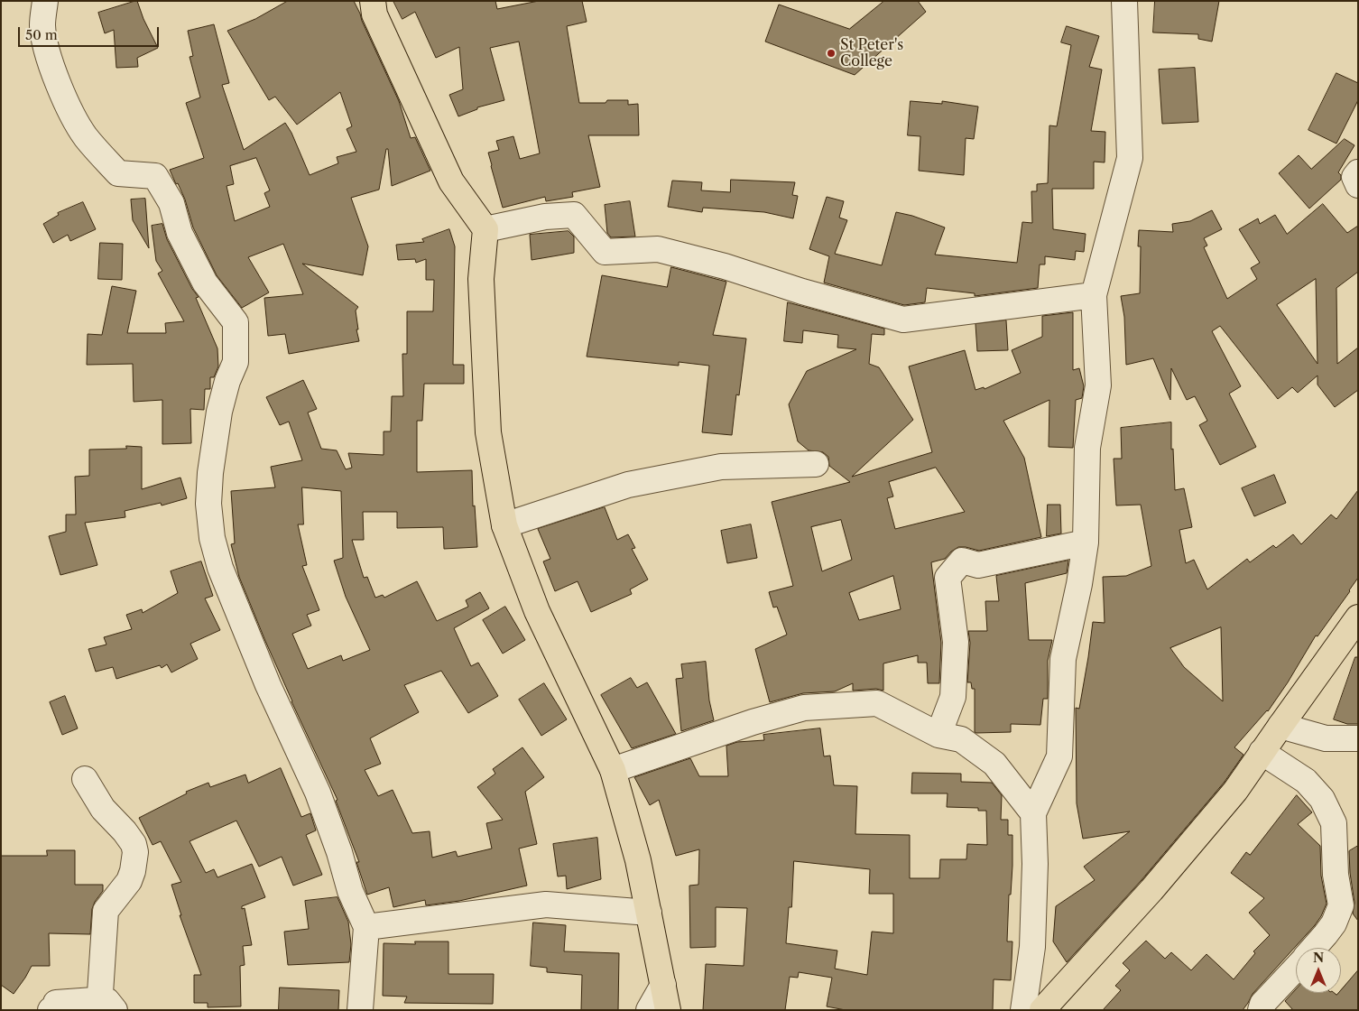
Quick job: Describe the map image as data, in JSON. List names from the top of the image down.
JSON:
{
  "places": ["St Peter's College"],
  "scale_bar": "50 m",
  "north": "top"
}
